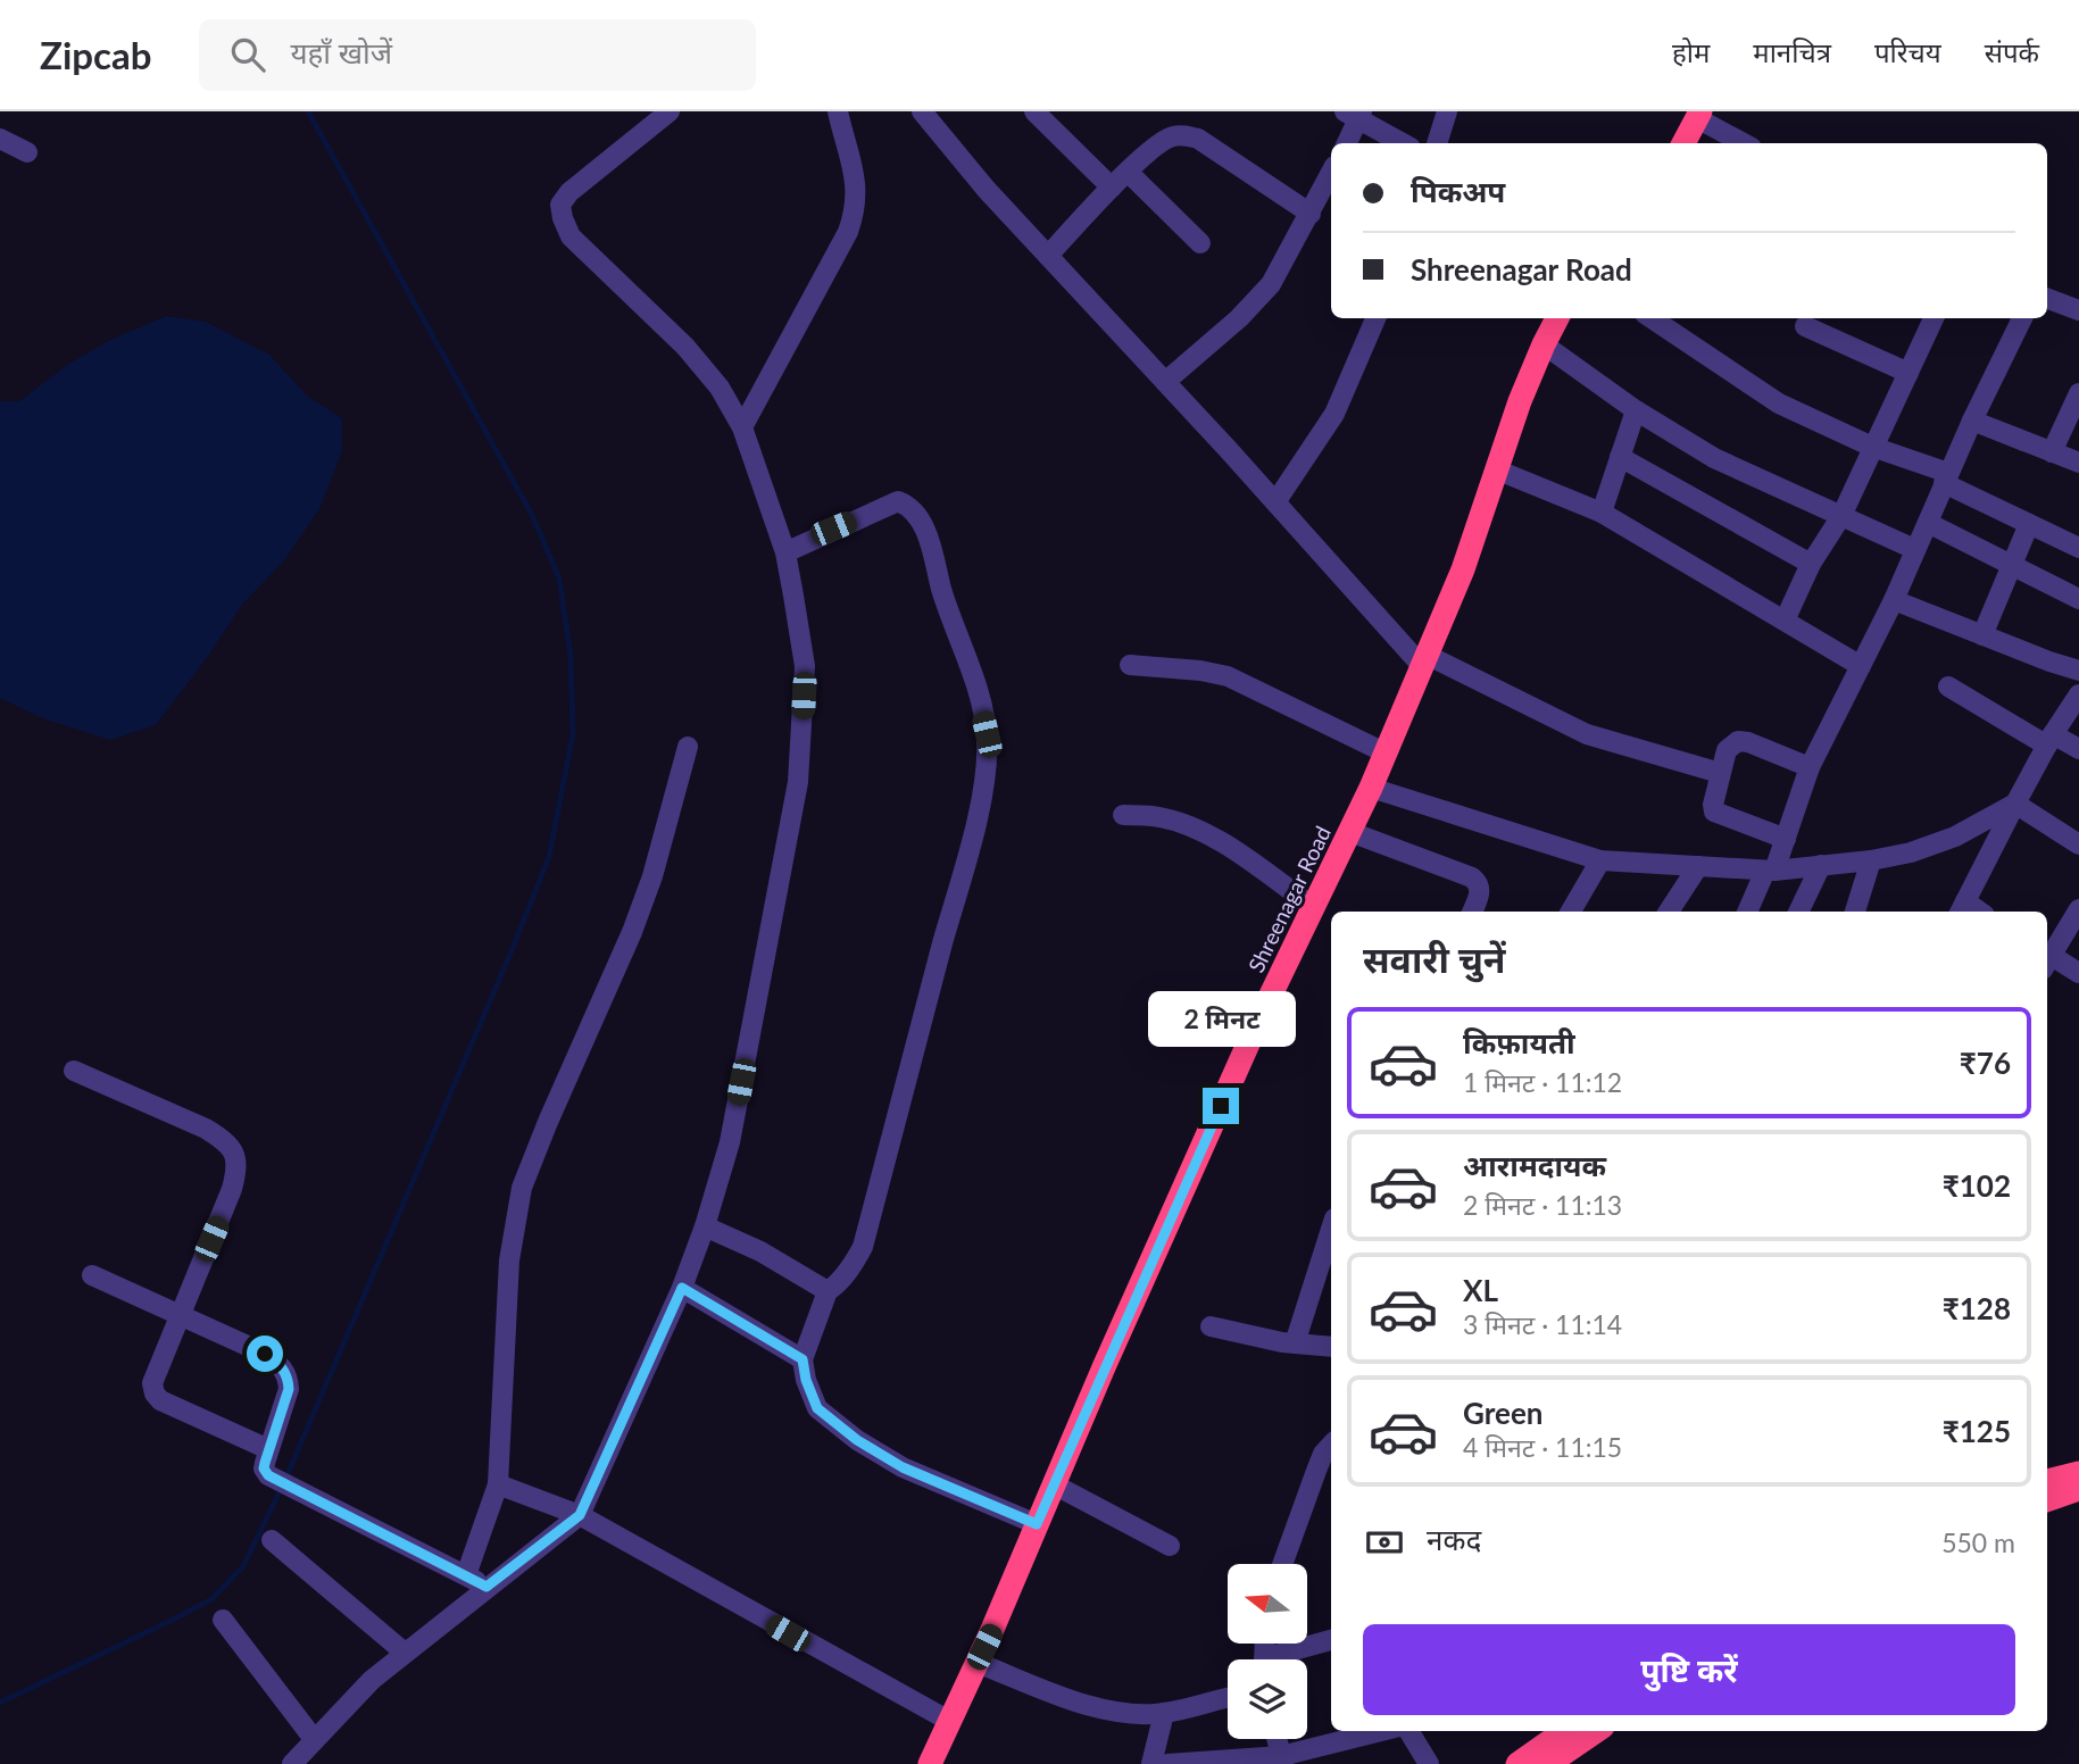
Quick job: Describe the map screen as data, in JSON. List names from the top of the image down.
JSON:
{
  "streets": {
    "highway": ["Shreenagar Road"]
  },
  "north": "left",
  "page": {
    "header": "Zipcab",
    "search": "यहाँ खोजें",
    "nav": [
      "होम",
      "मानचित्र",
      "परिचय",
      "संपर्क"
    ],
    "banner": ["पिकअप", "Shreenagar Road"],
    "heading": "सवारी चुनें",
    "bubble": "2 मिनट",
    "list": [
      {
        "name": "किफ़ायती",
        "note": "1 मिनट · 11:12",
        "value": "₹76"
      },
      {
        "name": "आरामदायक",
        "note": "2 मिनट · 11:13",
        "value": "₹102"
      },
      {
        "name": "XL",
        "note": "3 मिनट · 11:14",
        "value": "₹128"
      },
      {
        "name": "Green",
        "note": "4 मिनट · 11:15",
        "value": "₹125"
      }
    ],
    "pay": ["नकद", "550 m"],
    "buttons": "पुष्टि करें"
  }
}
